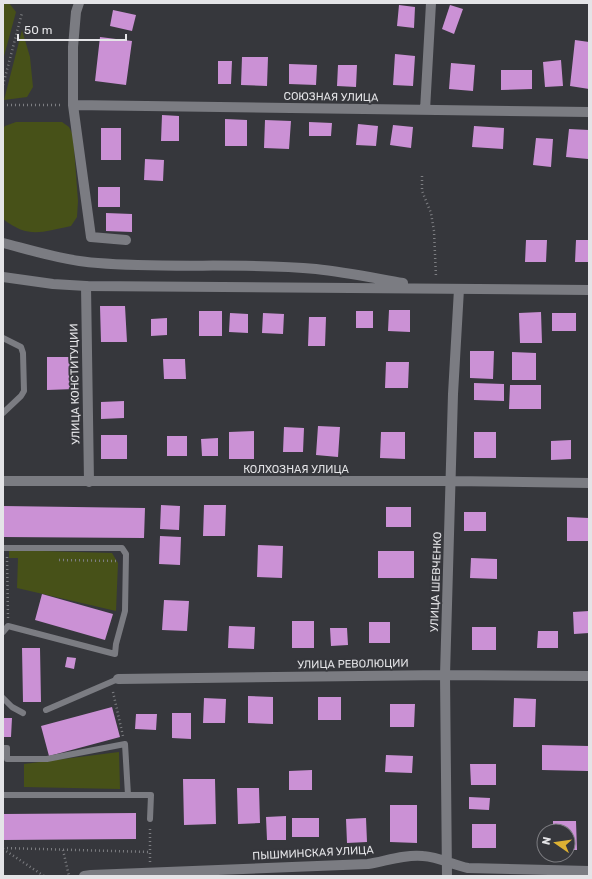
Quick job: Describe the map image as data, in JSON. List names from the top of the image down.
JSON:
{
  "streets": {
    "street": [
      "СОЮЗНАЯ УЛИЦА",
      "УЛИЦА КОНСТИТУЦИИ",
      "КОЛХОЗНАЯ УЛИЦА",
      "УЛИЦА ШЕВЧЕНКО",
      "УЛИЦА РЕВОЛЮЦИИ",
      "ПЫШМИНСКАЯ УЛИЦА"
    ]
  },
  "crossings": [
    ["УЛИЦА КОНСТИТУЦИИ", "КОЛХОЗНАЯ УЛИЦА"],
    ["КОЛХОЗНАЯ УЛИЦА", "УЛИЦА ШЕВЧЕНКО"],
    ["УЛИЦА ШЕВЧЕНКО", "УЛИЦА РЕВОЛЮЦИИ"],
    ["УЛИЦА ШЕВЧЕНКО", "ПЫШМИНСКАЯ УЛИЦА"]
  ],
  "scale_bar": "50 m",
  "north": "left"
}
